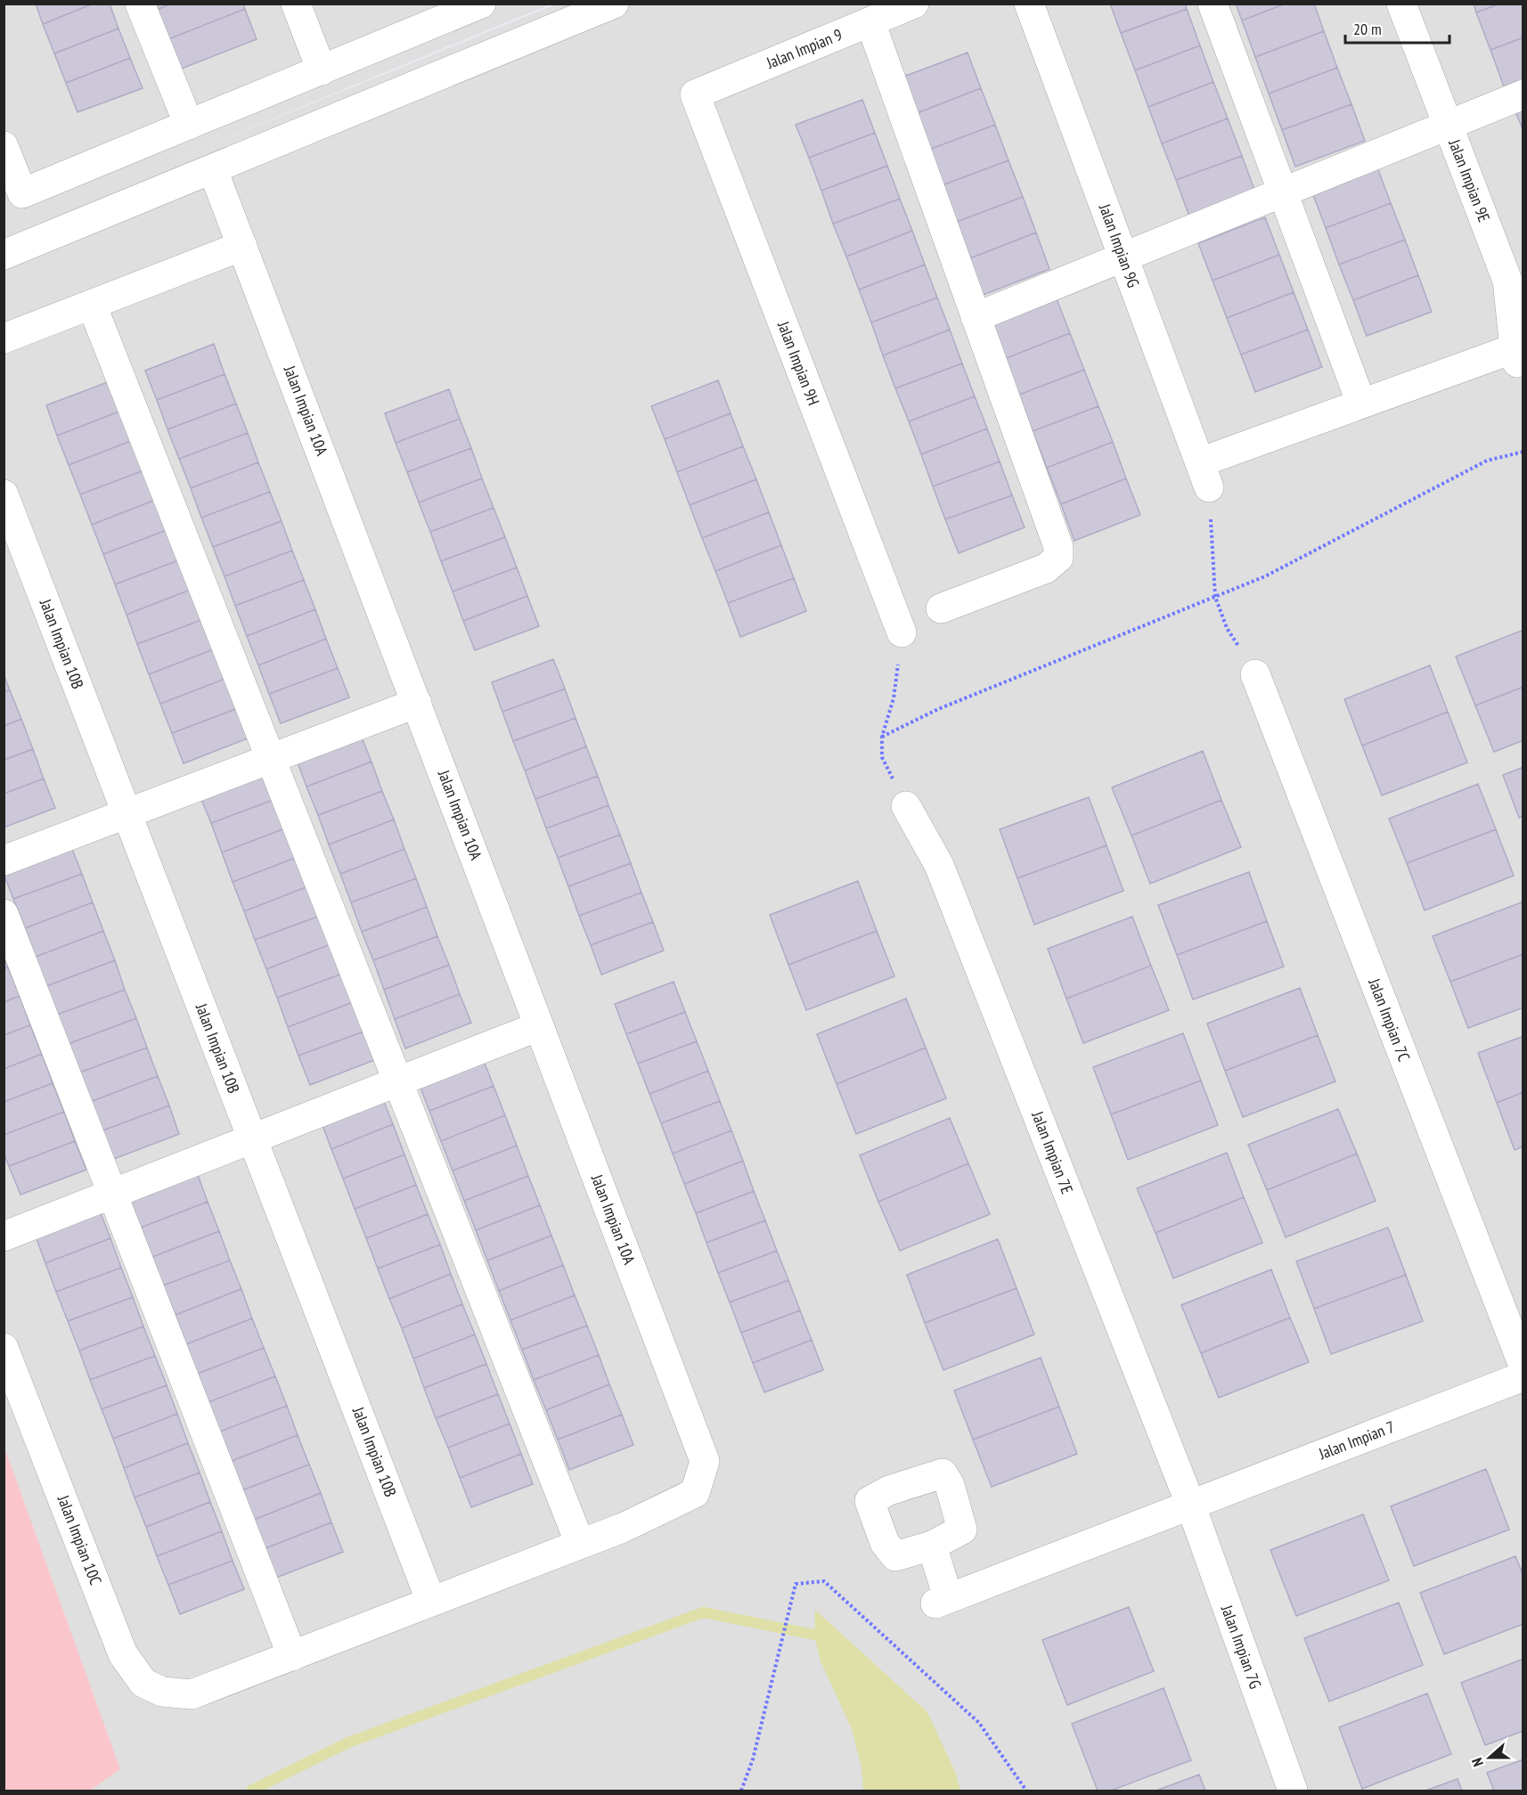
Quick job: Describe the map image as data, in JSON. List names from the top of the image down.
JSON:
{
  "streets": {
    "street": [
      "Jalan Impian 9",
      "Jalan Impian 9E",
      "Jalan Impian 9G",
      "Jalan Impian 9H",
      "Jalan Impian 10A",
      "Jalan Impian 10B",
      "Jalan Impian 7C",
      "Jalan Impian 7E",
      "Jalan Impian 7",
      "Jalan Impian 10C",
      "Jalan Impian 7G"
    ]
  },
  "crossings": [
    ["Jalan Impian 9", "Jalan Impian 9H"],
    ["Jalan Impian 7E", "Jalan Impian 7"],
    ["Jalan Impian 7E", "Jalan Impian 7G"],
    ["Jalan Impian 7", "Jalan Impian 7G"]
  ],
  "scale_bar": "20 m",
  "north": "left"
}
